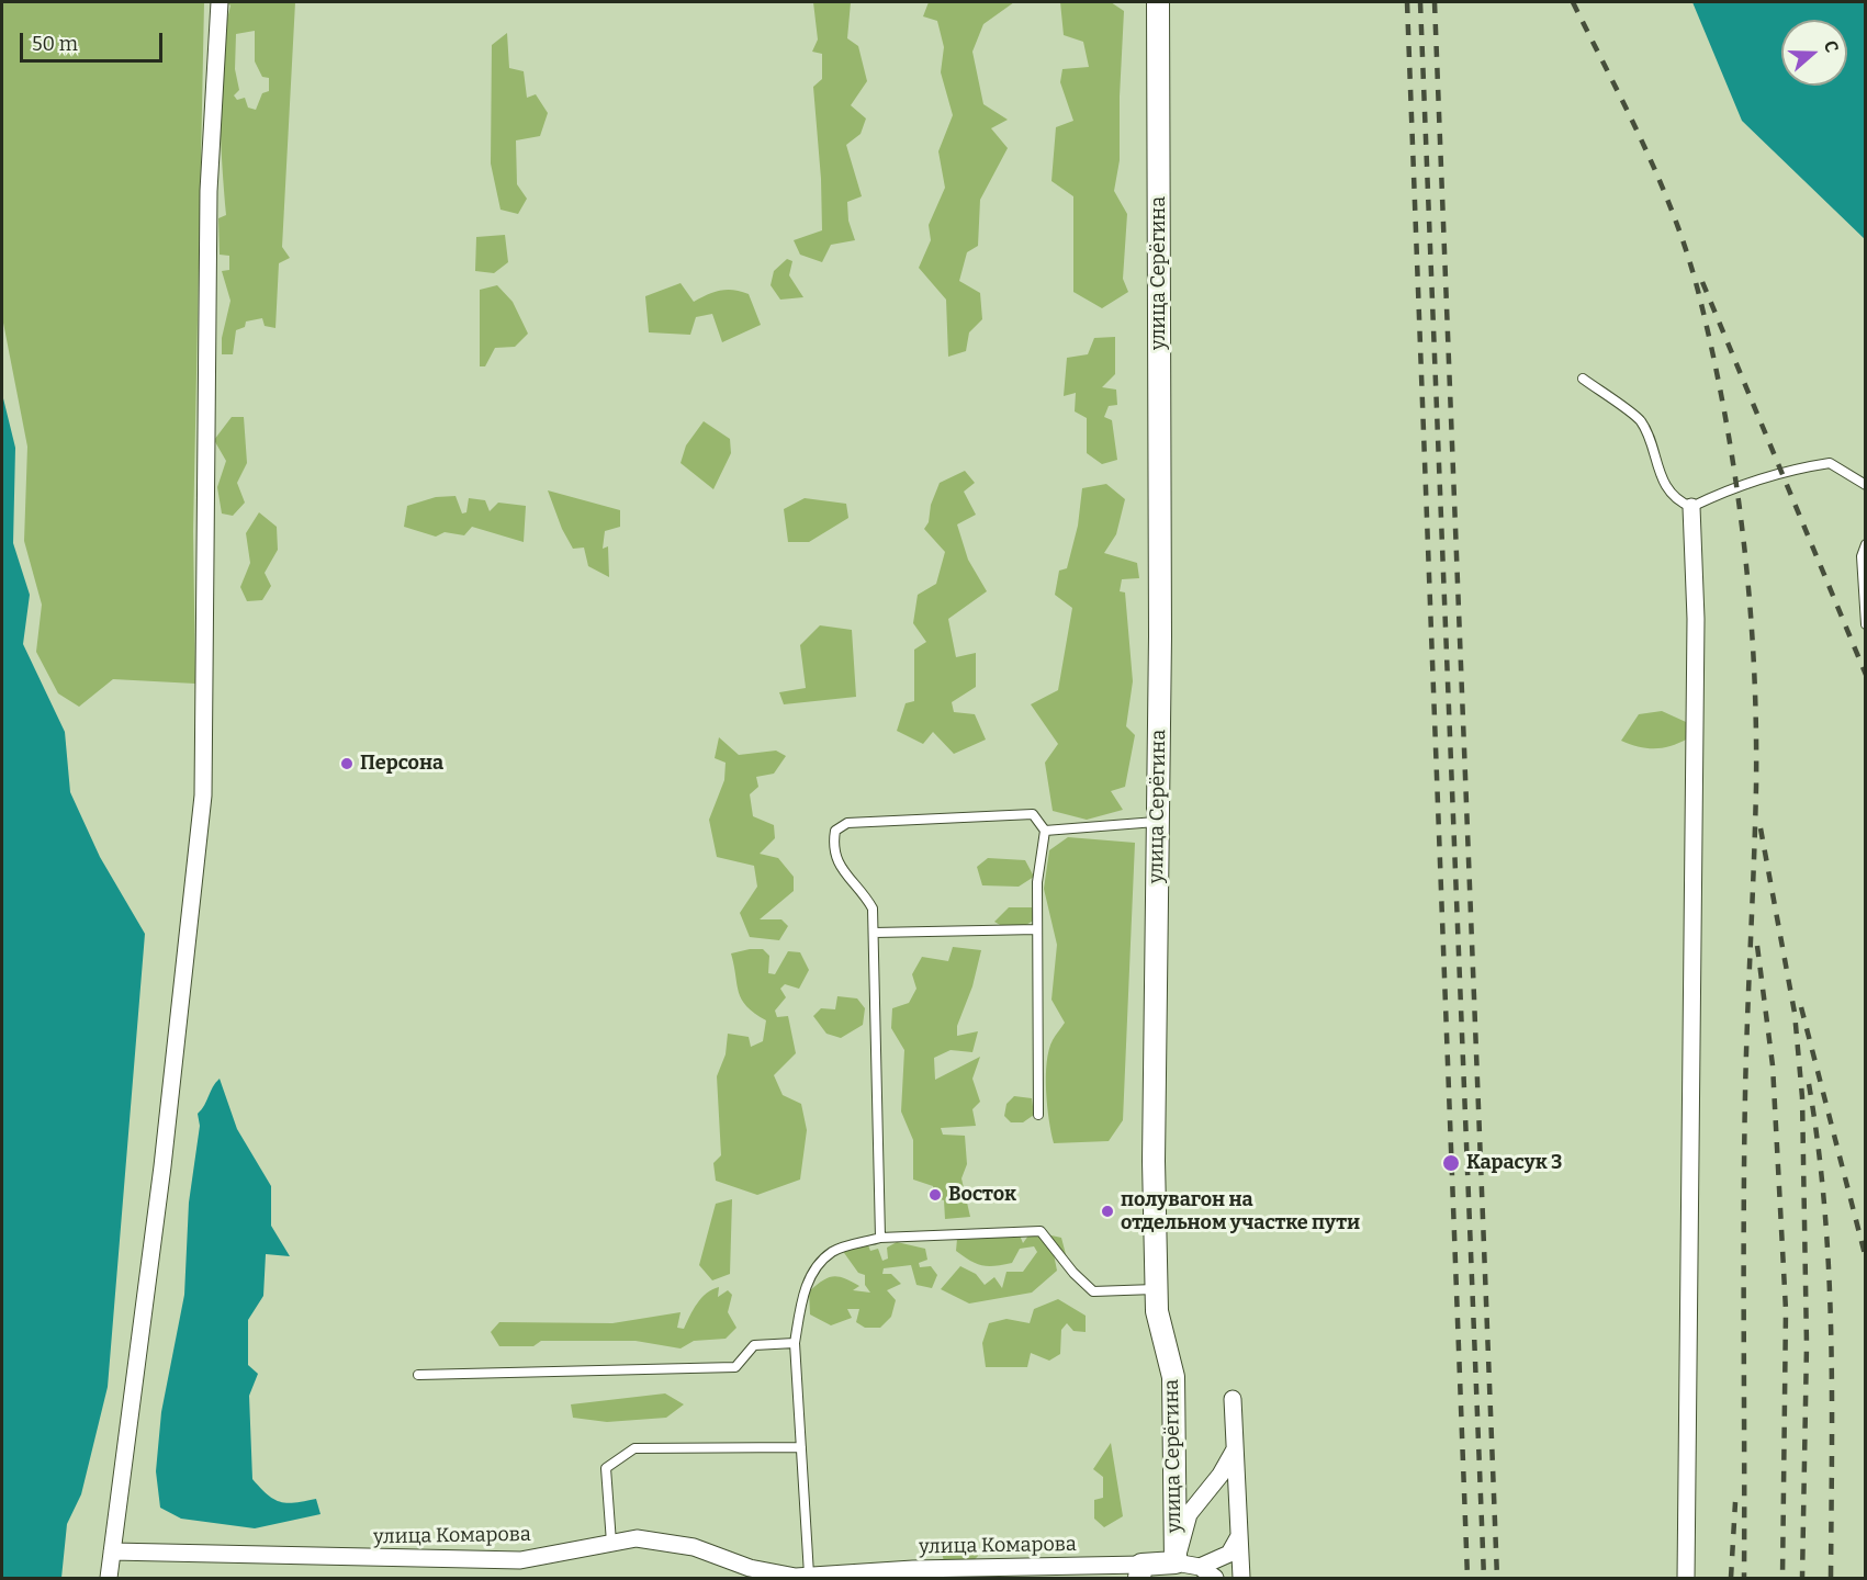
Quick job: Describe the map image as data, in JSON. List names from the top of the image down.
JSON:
{
  "streets": {
    "street": ["улица Серёгина", "улица Комарова"]
  },
  "crossings": [
    ["улица Серёгина", "улица Комарова"]
  ],
  "places": [
    "Персона",
    "Карасук 3",
    "Восток",
    "полувагон на отдельном участке пути"
  ],
  "scale_bar": "50 m",
  "north": "right"
}
